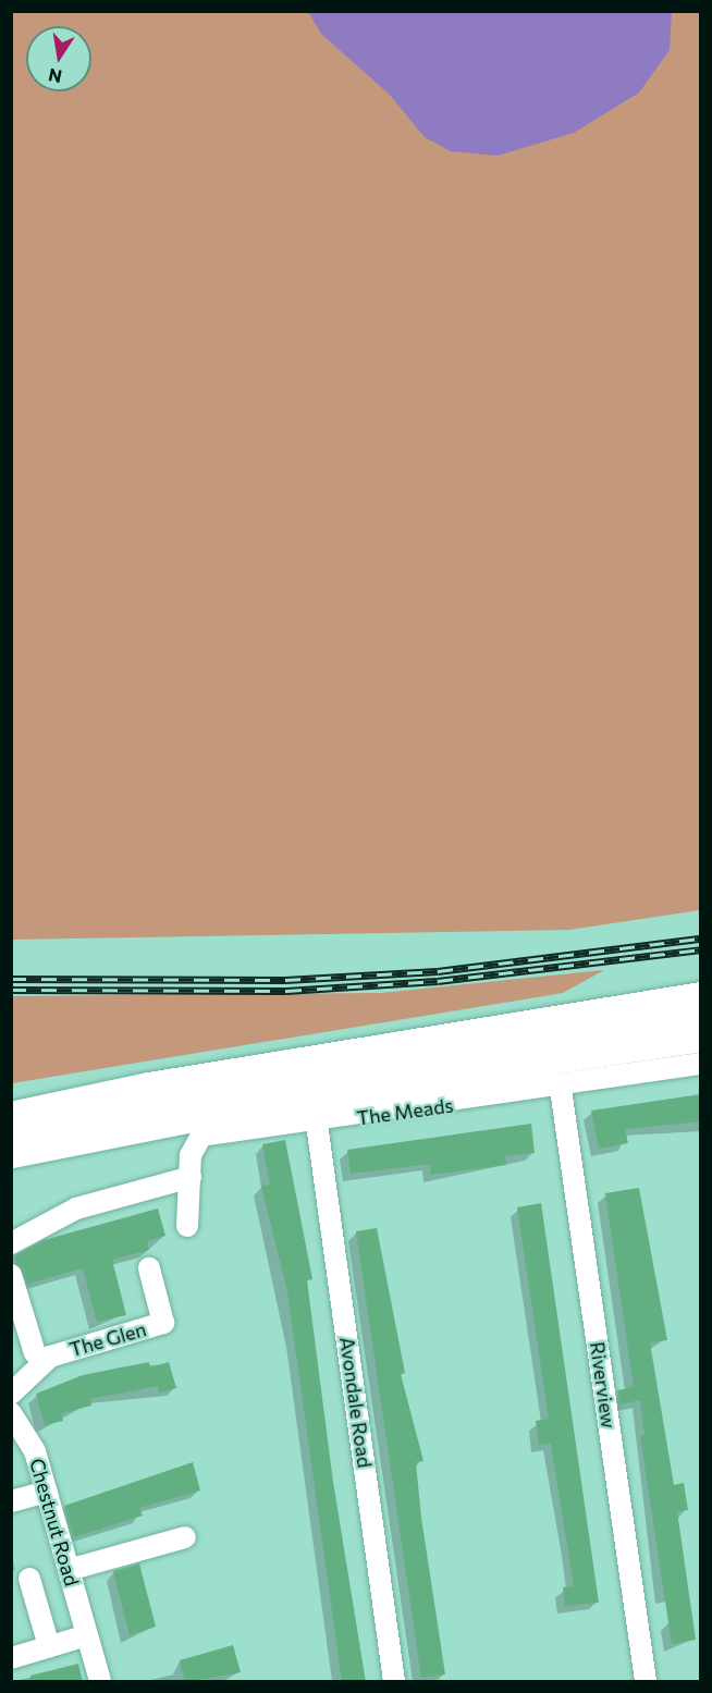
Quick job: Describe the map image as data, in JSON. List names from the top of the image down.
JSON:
{
  "streets": {
    "street": [
      "The Meads",
      "The Glen",
      "Riverview",
      "Avondale Road",
      "Chestnut Road"
    ]
  },
  "crossings": [
    ["The Meads", "Riverview"],
    ["The Meads", "Avondale Road"]
  ],
  "north": "bottom"
}
